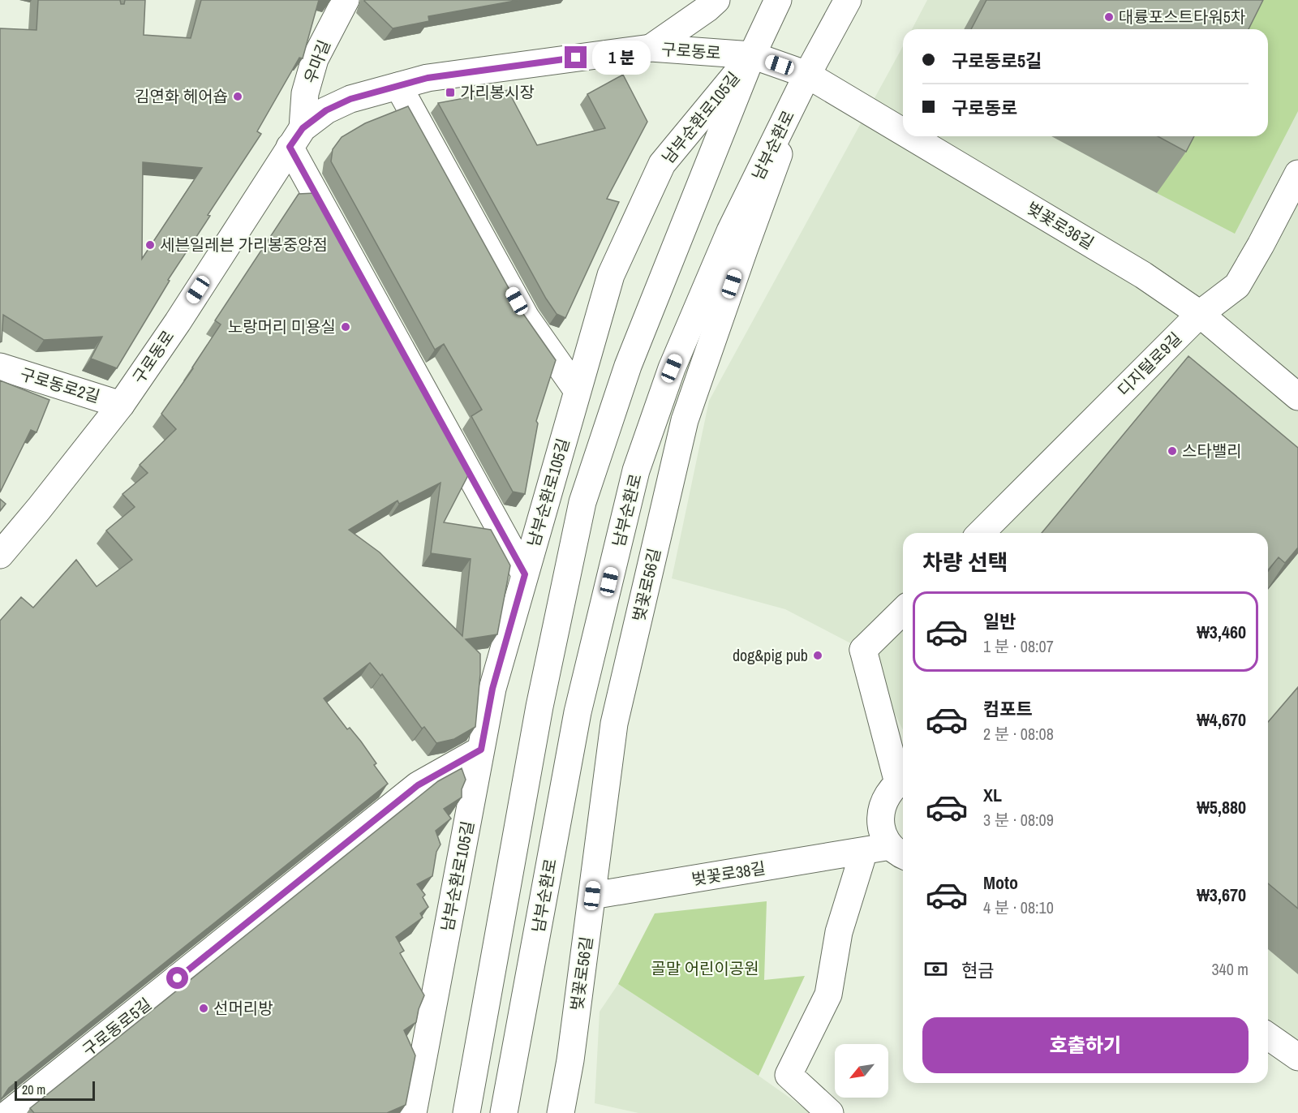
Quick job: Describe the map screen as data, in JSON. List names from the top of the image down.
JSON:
{
  "streets": {
    "street": [
      "구로동로",
      "우마길",
      "남부순환로105길",
      "남부순환로",
      "벚꽃로36길",
      "디지털로9길",
      "구로동로2길",
      "벚꽃로56길",
      "벚꽃로38길",
      "구로동로5길"
    ]
  },
  "crossings": [
    ["구로동로", "우마길"],
    ["구로동로", "남부순환로105길"],
    ["구로동로", "남부순환로"],
    ["구로동로", "벚꽃로36길"],
    ["구로동로", "구로동로2길"],
    ["구로동로", "벚꽃로56길"],
    ["남부순환로105길", "구로동로5길"],
    ["남부순환로", "벚꽃로36길"],
    ["남부순환로", "벚꽃로56길"],
    ["벚꽃로36길", "디지털로9길"],
    ["벚꽃로36길", "벚꽃로56길"],
    ["벚꽃로56길", "벚꽃로38길"]
  ],
  "parks": ["골말 어린이공원"],
  "places": {
    "other": [
      "대륭포스트타워5차",
      "김연화 헤어숍",
      "세븐일레븐 가리봉중앙점",
      "노랑머리 미용실",
      "스타밸리",
      "dog&pig pub",
      "선머리방"
    ],
    "transit": ["가리봉시장"]
  },
  "scale_bar": "20 m",
  "north": "bottom left",
  "page": {
    "banner": ["구로동로5길", "구로동로"],
    "bubble": "1 분",
    "heading": "차량 선택",
    "list": [
      {
        "name": "일반",
        "note": "1 분 · 08:07",
        "value": "₩3,460"
      },
      {
        "name": "컴포트",
        "note": "2 분 · 08:08",
        "value": "₩4,670"
      },
      {
        "name": "XL",
        "note": "3 분 · 08:09",
        "value": "₩5,880"
      },
      {
        "name": "Moto",
        "note": "4 분 · 08:10",
        "value": "₩3,670"
      }
    ],
    "pay": ["현금", "340 m"],
    "buttons": "호출하기",
    "scale": "20 m"
  }
}
